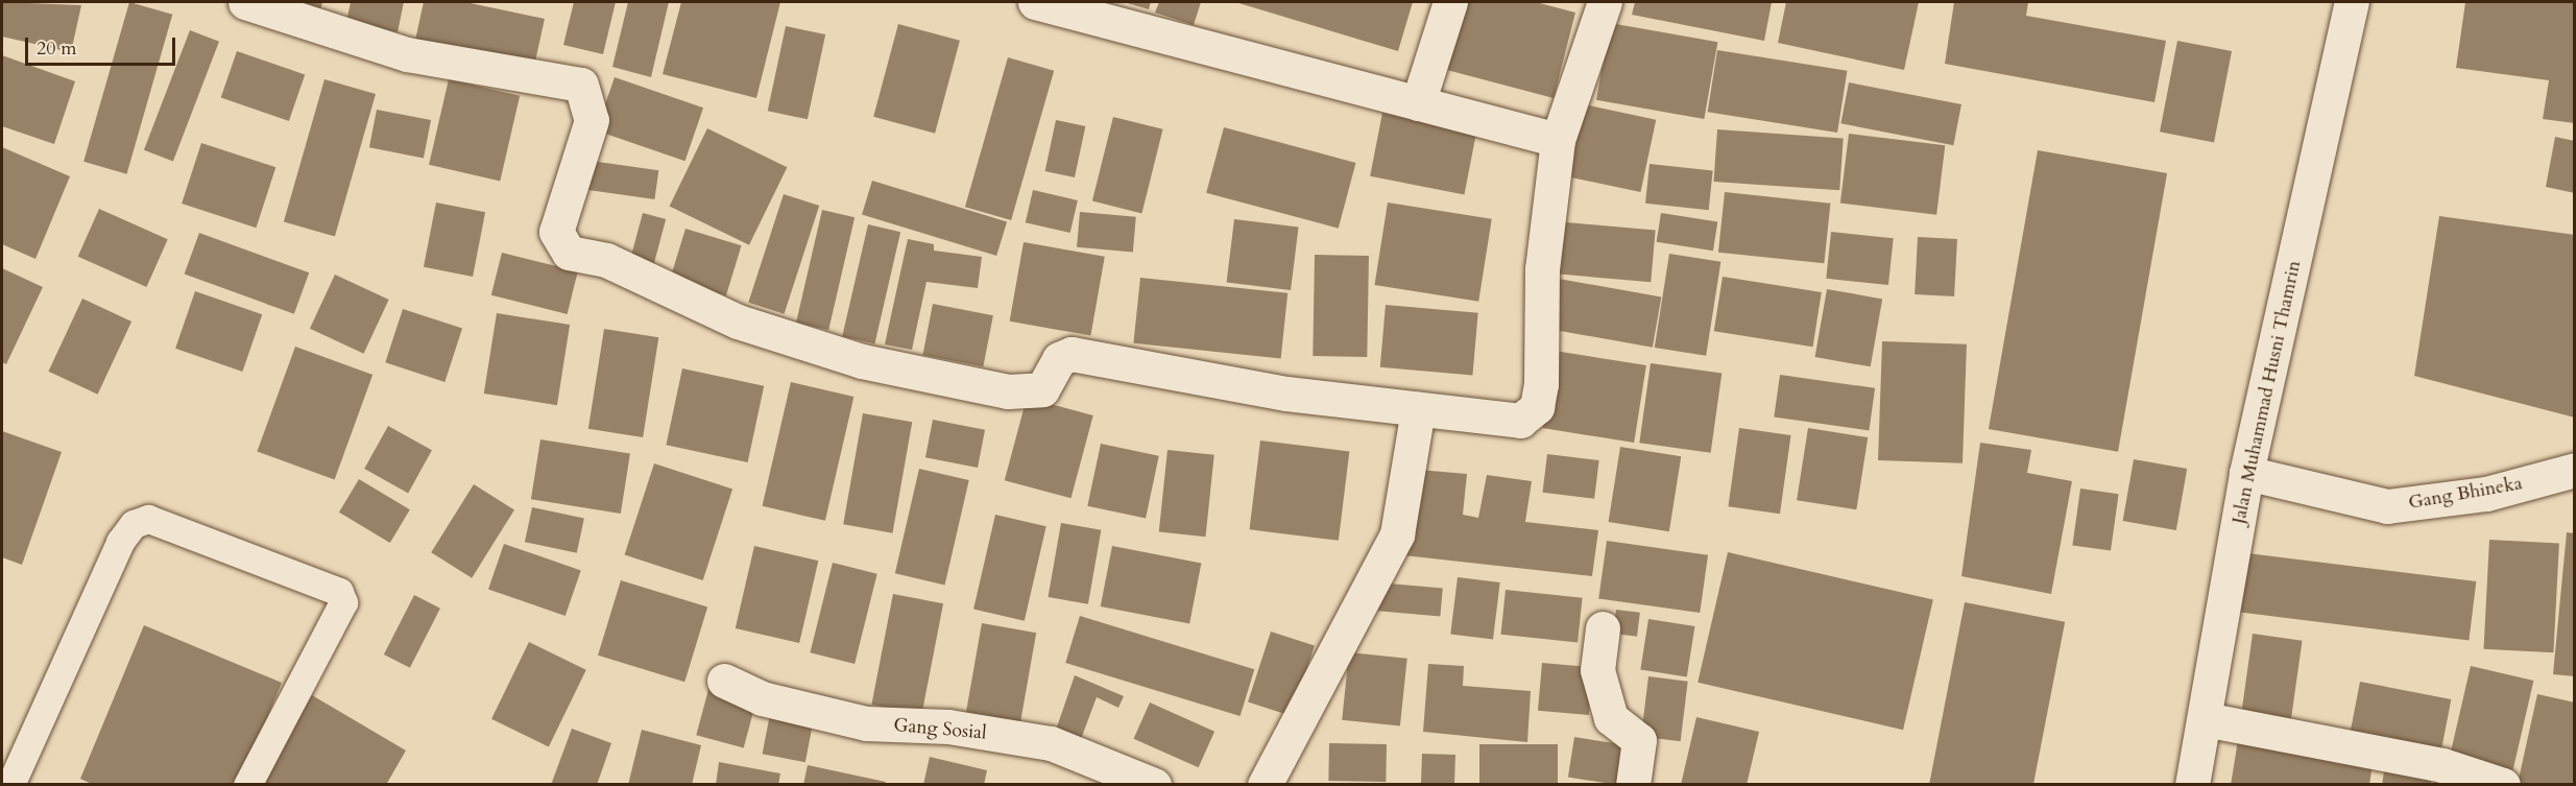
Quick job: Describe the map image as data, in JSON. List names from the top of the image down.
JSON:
{
  "streets": {
    "street": ["Jalan Muhammad Husni Thamrin", "Gang Bhineka", "Gang Sosial"]
  },
  "crossings": [
    ["Jalan Muhammad Husni Thamrin", "Gang Bhineka"]
  ],
  "scale_bar": "20 m"
}
